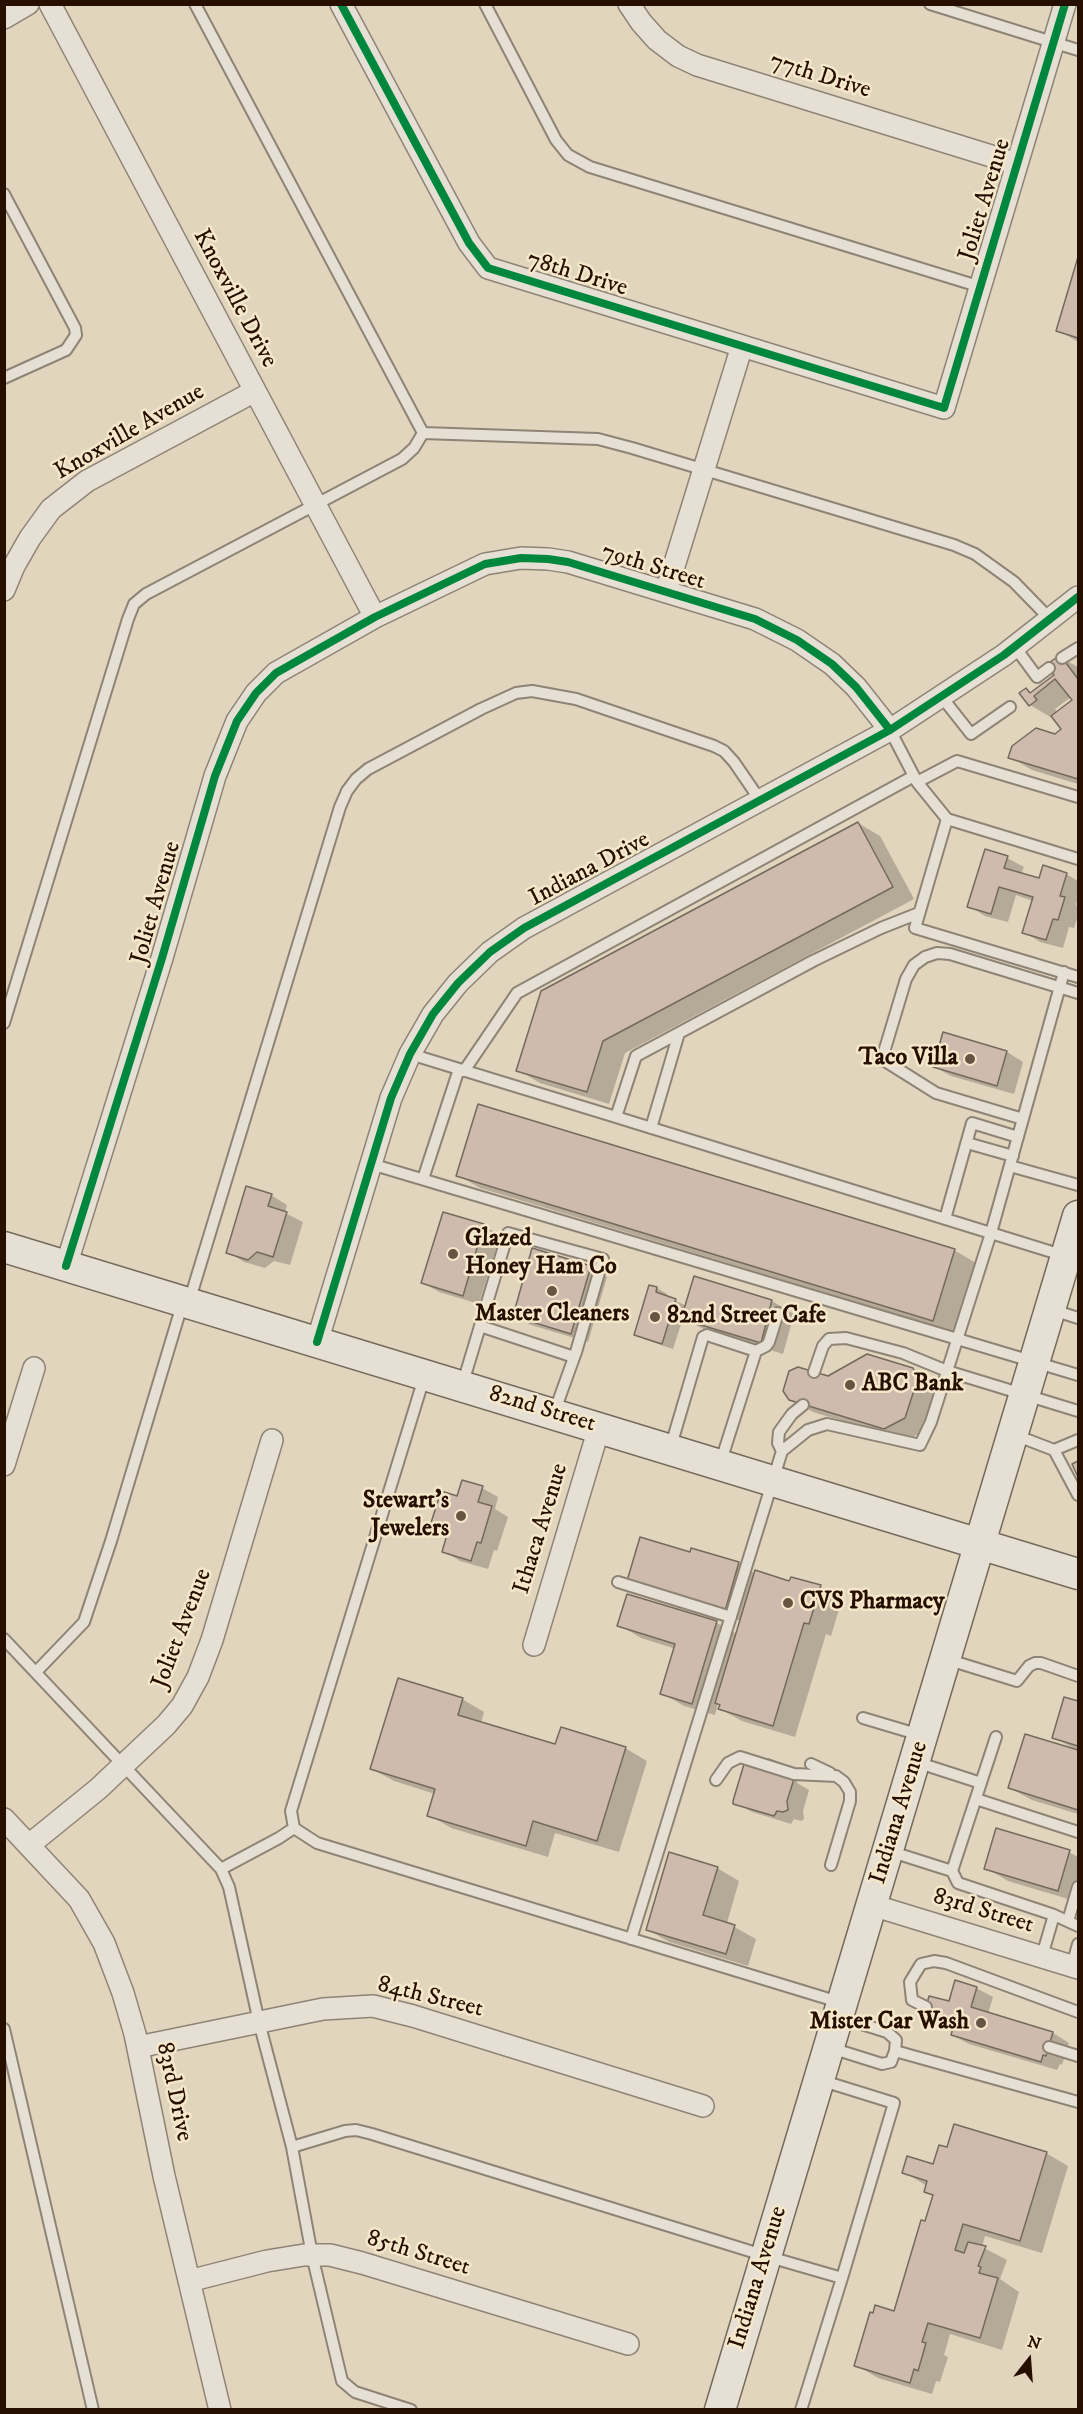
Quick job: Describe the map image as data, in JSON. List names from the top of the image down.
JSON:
{
  "streets": {
    "main road": ["82nd Street", "Indiana Avenue"],
    "street": [
      "77th Drive",
      "Joliet Avenue",
      "78th Drive",
      "Knoxville Drive",
      "Knoxville Avenue",
      "79th Street",
      "Indiana Drive",
      "Ithaca Avenue",
      "83rd Street",
      "84th Street",
      "83rd Drive",
      "85th Street"
    ]
  },
  "crossings": [
    ["77th Drive", "Joliet Avenue"],
    ["Joliet Avenue", "78th Drive"],
    ["Joliet Avenue", "Knoxville Drive"],
    ["Joliet Avenue", "79th Street"],
    ["Joliet Avenue", "82nd Street"],
    ["Joliet Avenue", "83rd Drive"],
    ["Knoxville Drive", "Knoxville Avenue"],
    ["Knoxville Drive", "79th Street"],
    ["79th Street", "Indiana Drive"],
    ["Indiana Drive", "82nd Street"],
    ["82nd Street", "Ithaca Avenue"],
    ["82nd Street", "Indiana Avenue"],
    ["Indiana Avenue", "83rd Street"],
    ["84th Street", "83rd Drive"],
    ["83rd Drive", "85th Street"]
  ],
  "places": [
    "Taco Villa",
    "Glazed Honey Ham Co",
    "Master Cleaners",
    "82nd Street Cafe",
    "ABC Bank",
    "Stewart's Jewelers",
    "CVS Pharmacy",
    "Mister Car Wash"
  ],
  "north": "top"
}
